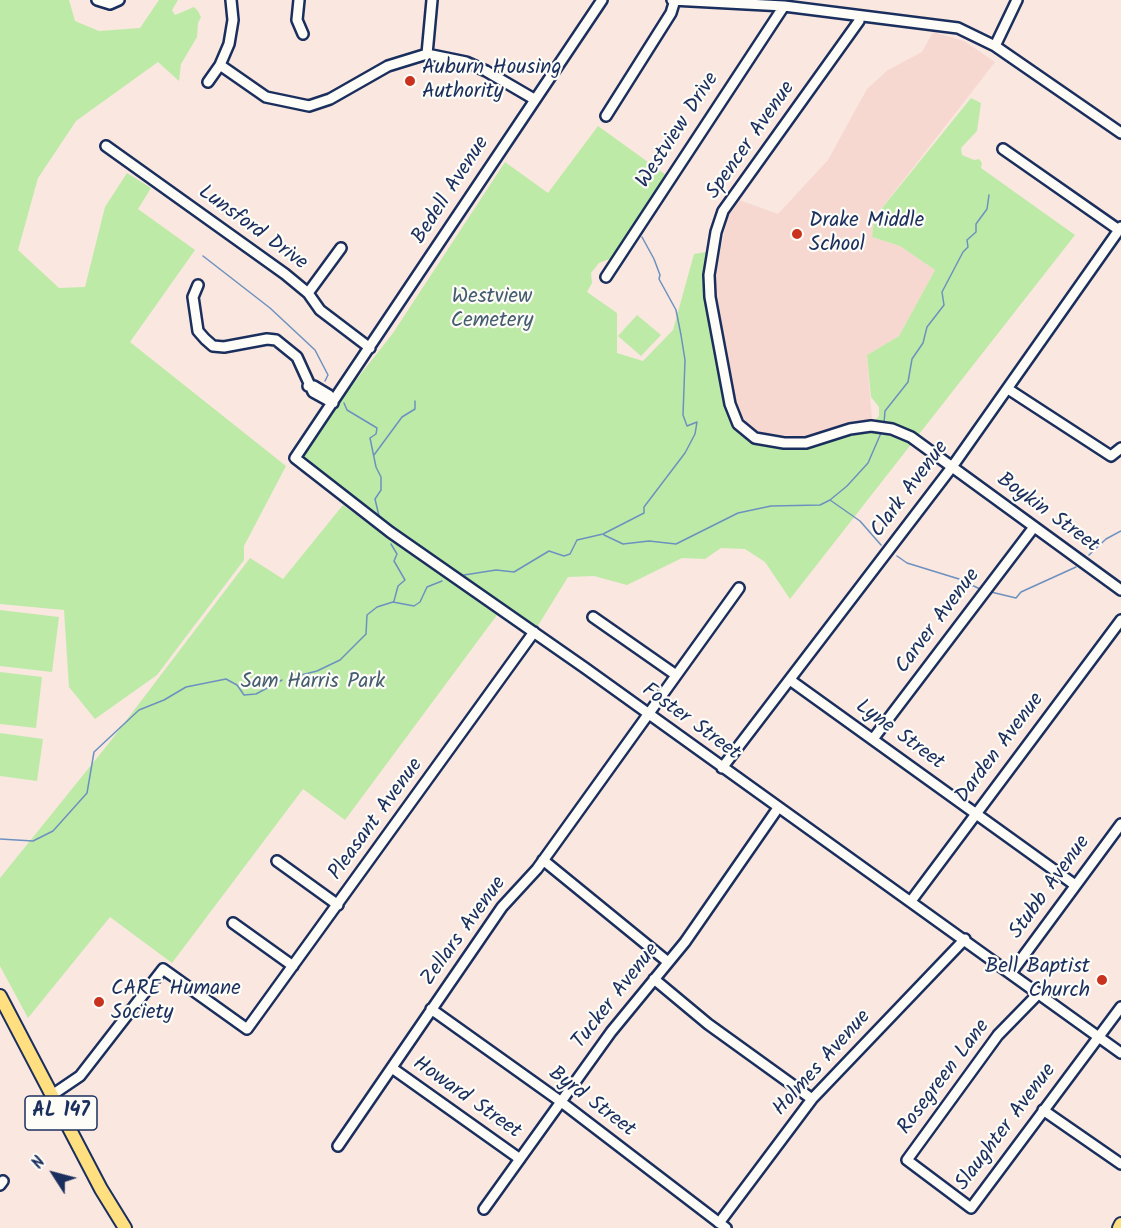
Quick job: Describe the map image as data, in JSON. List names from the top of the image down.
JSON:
{
  "streets": {
    "main road": ["AL 147"],
    "street": [
      "Westview Drive",
      "Spencer Avenue",
      "Bedell Avenue",
      "Lunsford Drive",
      "Clark Avenue",
      "Boykin Street",
      "Carver Avenue",
      "Foster Street",
      "Lyne Street",
      "Darden Avenue",
      "Pleasant Avenue",
      "Stubb Avenue",
      "Zellars Avenue",
      "Tucker Avenue",
      "Holmes Avenue",
      "Rosegreen Lane",
      "Howard Street",
      "Byrd Street",
      "Slaughter Avenue"
    ]
  },
  "crossings": [
    ["Spencer Avenue", "Clark Avenue"],
    ["Spencer Avenue", "Boykin Street"],
    ["Bedell Avenue", "Lunsford Drive"],
    ["Bedell Avenue", "Foster Street"],
    ["Clark Avenue", "Boykin Street"],
    ["Clark Avenue", "Foster Street"],
    ["Clark Avenue", "Lyne Street"],
    ["Boykin Street", "Carver Avenue"],
    ["Carver Avenue", "Lyne Street"],
    ["Foster Street", "Darden Avenue"],
    ["Foster Street", "Pleasant Avenue"],
    ["Foster Street", "Stubb Avenue"],
    ["Foster Street", "Zellars Avenue"],
    ["Foster Street", "Tucker Avenue"],
    ["Foster Street", "Holmes Avenue"],
    ["Foster Street", "Rosegreen Lane"],
    ["Foster Street", "Slaughter Avenue"],
    ["Lyne Street", "Darden Avenue"],
    ["Lyne Street", "Stubb Avenue"],
    ["Pleasant Avenue", "AL 147"],
    ["Zellars Avenue", "Howard Street"],
    ["Zellars Avenue", "Byrd Street"],
    ["Tucker Avenue", "Howard Street"],
    ["Tucker Avenue", "Byrd Street"],
    ["Holmes Avenue", "Byrd Street"],
    ["Rosegreen Lane", "Slaughter Avenue"]
  ],
  "parks": ["Westview Cemetery", "Sam Harris Park"],
  "places": [
    "Auburn Housing Authority",
    "Drake Middle School",
    "Bell Baptist Church",
    "CARE Humane Society"
  ],
  "north": "top left"
}
